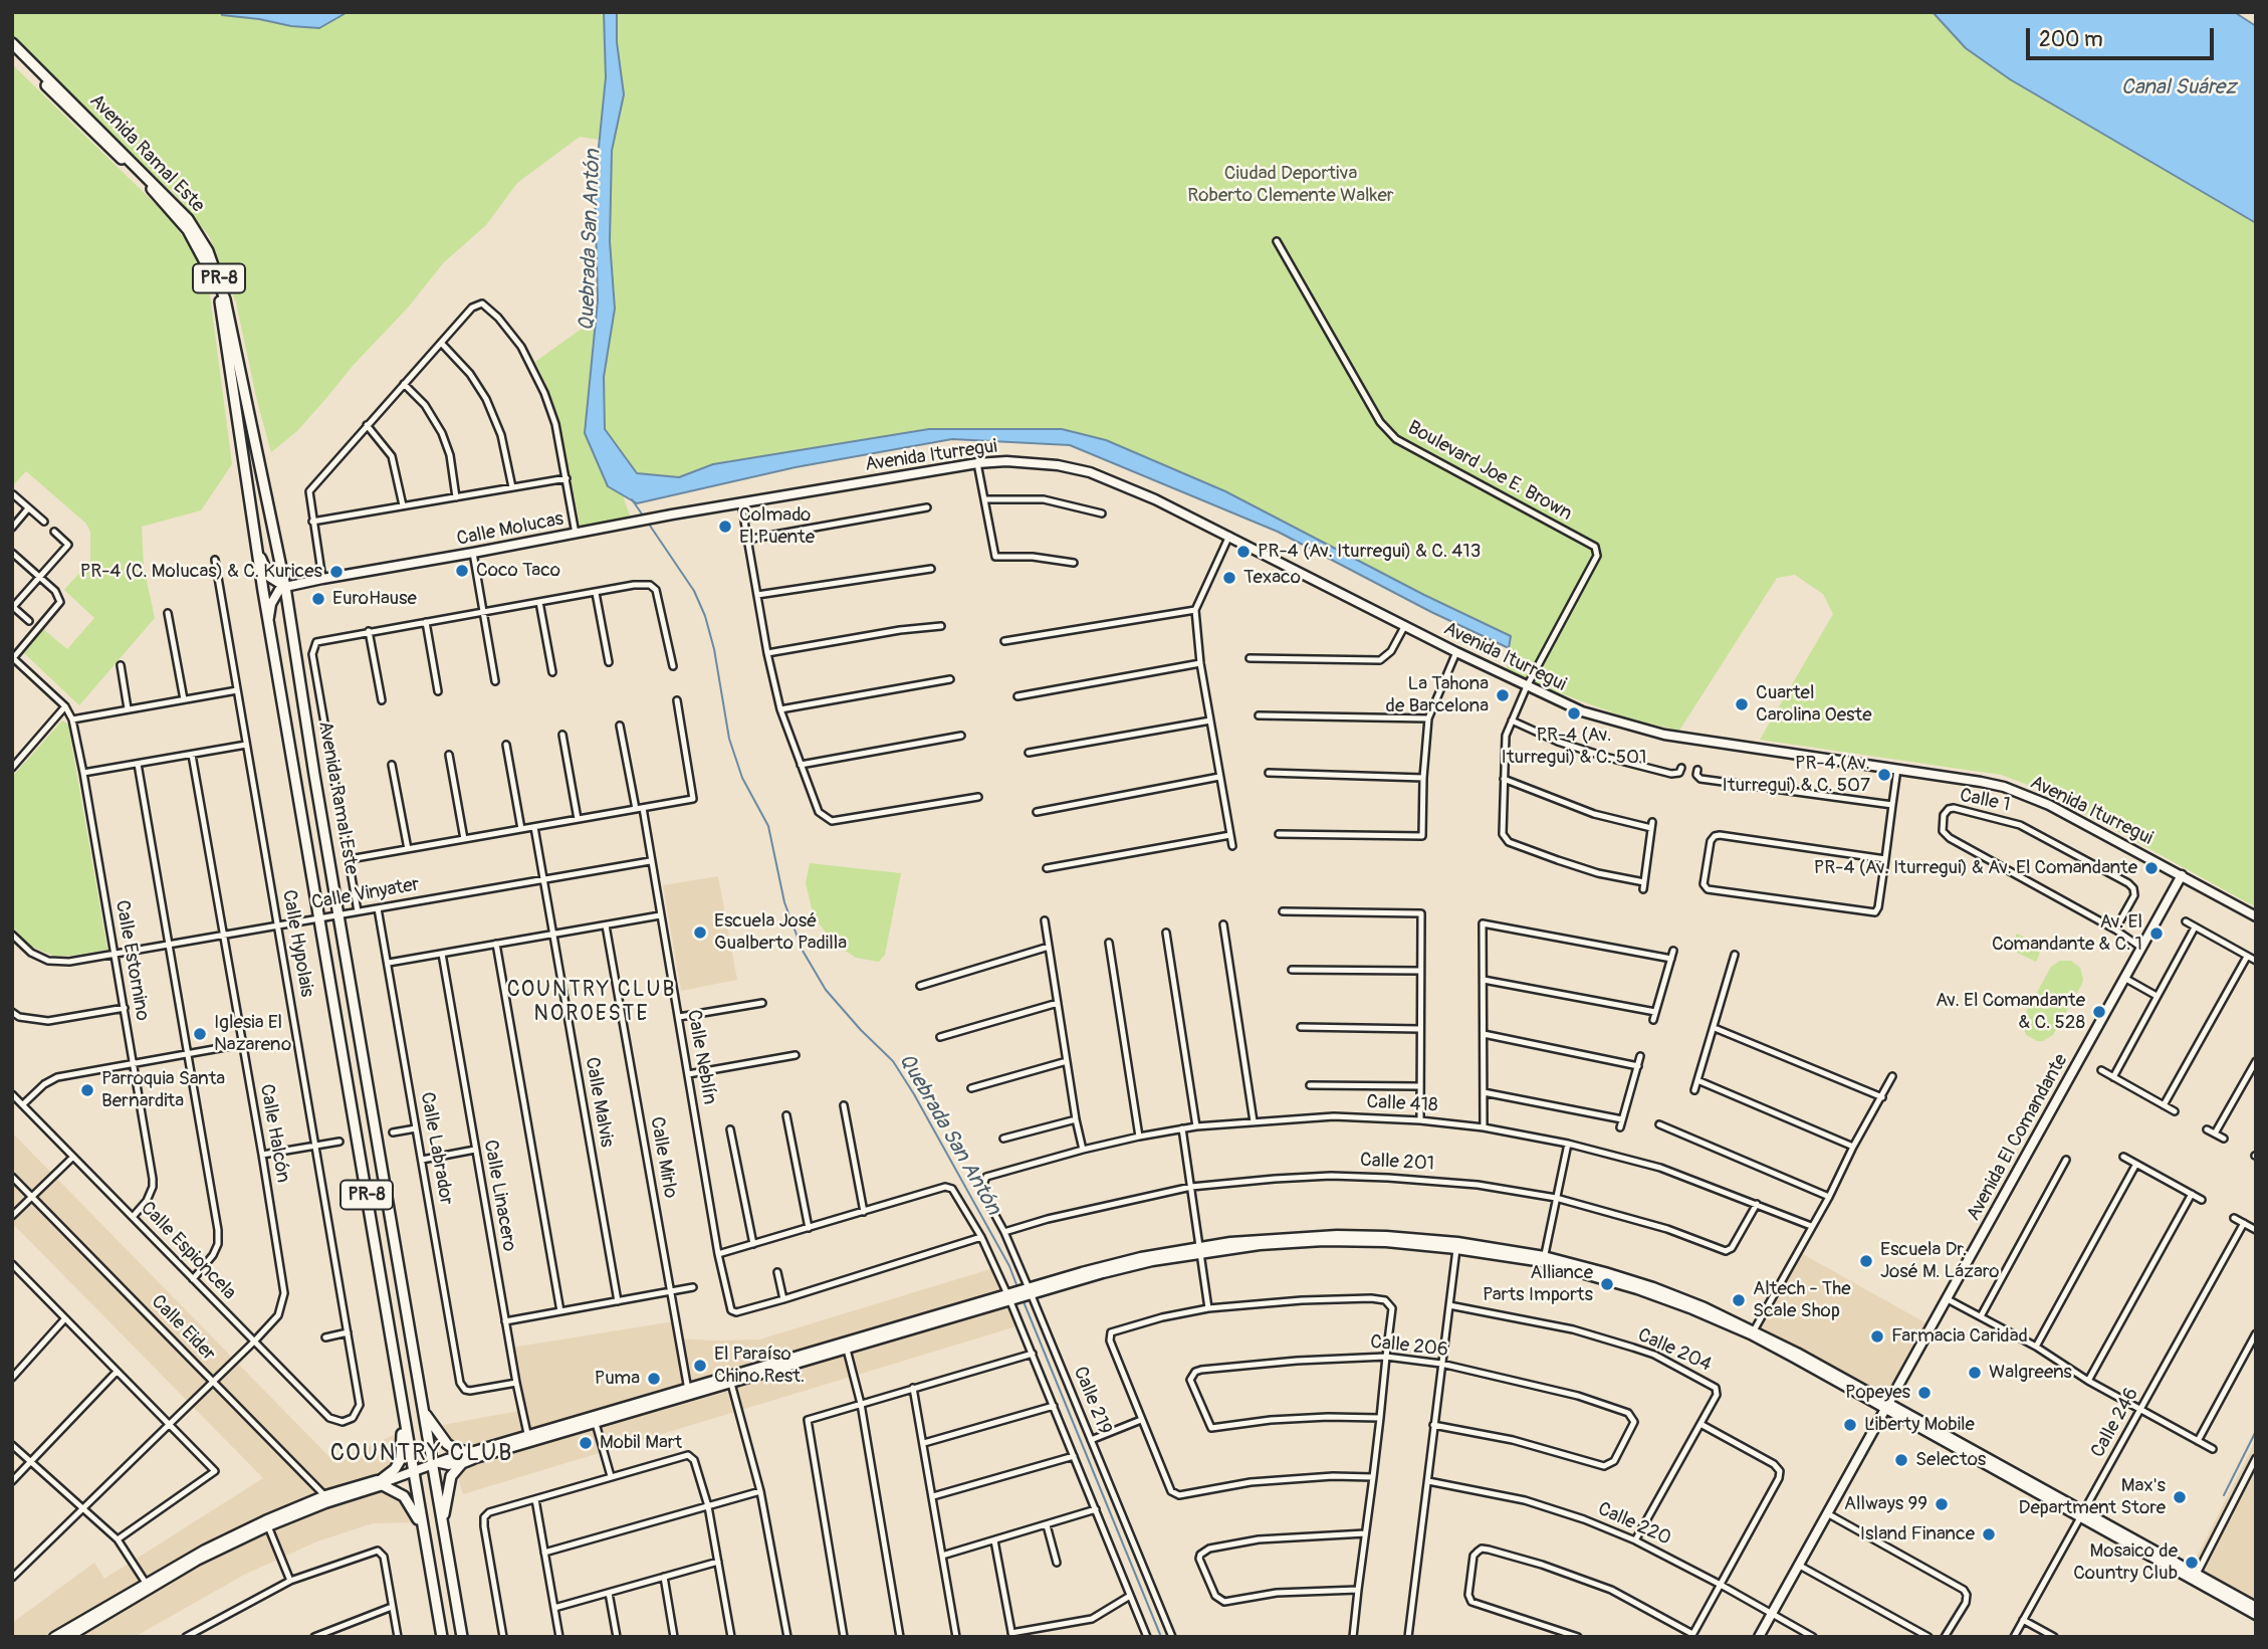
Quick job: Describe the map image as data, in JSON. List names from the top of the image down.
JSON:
{
  "streets": {
    "main road": ["Avenida Ramal Este", "PR-8"],
    "street": [
      "Avenida Iturregui",
      "Boulevard Joe E. Brown",
      "Calle Molucas",
      "Calle 1",
      "Calle Vinyater",
      "Calle Hypolais",
      "Calle Estornino",
      "Calle Neblín",
      "Calle Malvis",
      "Calle 418",
      "Calle Halcón",
      "Avenida El Comandante",
      "Calle Labrador",
      "Calle Mirlo",
      "Calle 201",
      "Calle Linacero",
      "Calle Espioncela",
      "Calle Eider",
      "Calle 206",
      "Calle 204",
      "Calle 219",
      "Calle 246",
      "Calle 220"
    ]
  },
  "crossings": [
    ["Avenida Ramal Este", "Calle Molucas"],
    ["Avenida Ramal Este", "Calle Vinyater"],
    ["Avenida Iturregui", "Boulevard Joe E. Brown"],
    ["Avenida Iturregui", "Calle Molucas"],
    ["Avenida Iturregui", "Avenida El Comandante"],
    ["Calle 1", "Avenida El Comandante"],
    ["Calle Vinyater", "Calle Hypolais"],
    ["Calle Vinyater", "Calle Estornino"],
    ["Calle Vinyater", "Calle Neblín"],
    ["Calle Vinyater", "Calle Malvis"],
    ["Calle Vinyater", "Calle Halcón"],
    ["Calle Vinyater", "Calle Labrador"],
    ["Calle Hypolais", "Calle Espioncela"],
    ["Calle Estornino", "Calle Espioncela"],
    ["Calle 418", "Calle 201"],
    ["Calle 418", "Calle 219"],
    ["Calle Halcón", "Calle Espioncela"],
    ["Calle Halcón", "Calle Eider"],
    ["Avenida El Comandante", "Calle 220"],
    ["Calle Labrador", "Calle Linacero"],
    ["Calle 201", "Calle 219"],
    ["Calle 204", "Calle 220"]
  ],
  "districts": ["COUNTRY CLUB NOROESTE", "COUNTRY CLUB"],
  "water": ["Canal Suárez", "Quebrada San Antón"],
  "parks": ["Ciudad Deportiva Roberto Clemente Walker"],
  "places": [
    "Colmado El Puente",
    "PR-4 (Av. Iturregui) & C. 413",
    "Coco Taco",
    "PR-4 (C. Molucas) & C. Kurices",
    "Texaco",
    "EuroHause",
    "La Tahona de Barcelona",
    "Cuartel Carolina Oeste",
    "PR-4 (Av. Iturregui) & C. 501",
    "PR-4 (Av. Iturregui) & C. 507",
    "PR-4 (Av. Iturregui) & Av. El Comandante",
    "Escuela José Gualberto Padilla",
    "Av. El Comandante & C. 1",
    "Av. El Comandante & C. 528",
    "Iglesia El Nazareno",
    "Parroquia Santa Bernardita",
    "Escuela Dr. José M. Lázaro",
    "Alliance Parts Imports",
    "Altech - The Scale Shop",
    "Farmacia Caridad",
    "El Paraíso Chino Rest.",
    "Walgreens",
    "Puma",
    "Popeyes",
    "Liberty Mobile",
    "Mobil Mart",
    "Selectos",
    "Max's Department Store",
    "Allways 99",
    "Island Finance",
    "Mosaico de Country Club"
  ],
  "scale_bar": "200 m"
}
